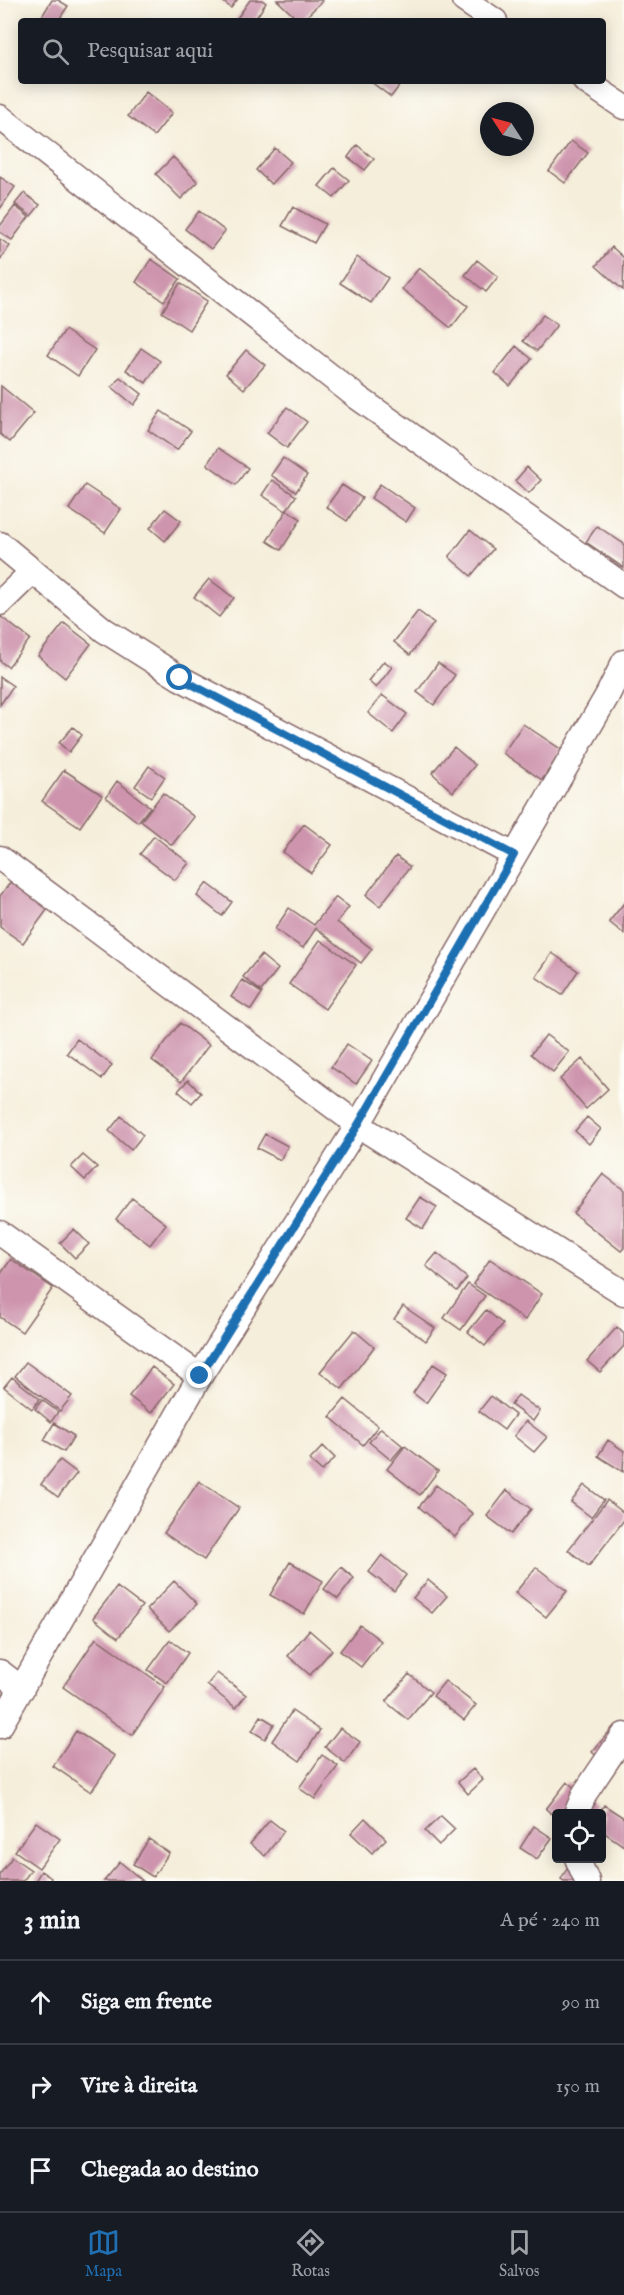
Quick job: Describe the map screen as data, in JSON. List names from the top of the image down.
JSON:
{
  "north": "top left",
  "page": {
    "search": "Pesquisar aqui",
    "heading": ["3 min", "A pé · 240 m"],
    "list": [
      ["Siga em frente", "90 m"],
      ["Vire à direita", "150 m"],
      "Chegada ao destino"
    ],
    "nav": ["Mapa", "Rotas", "Salvos"]
  }
}
